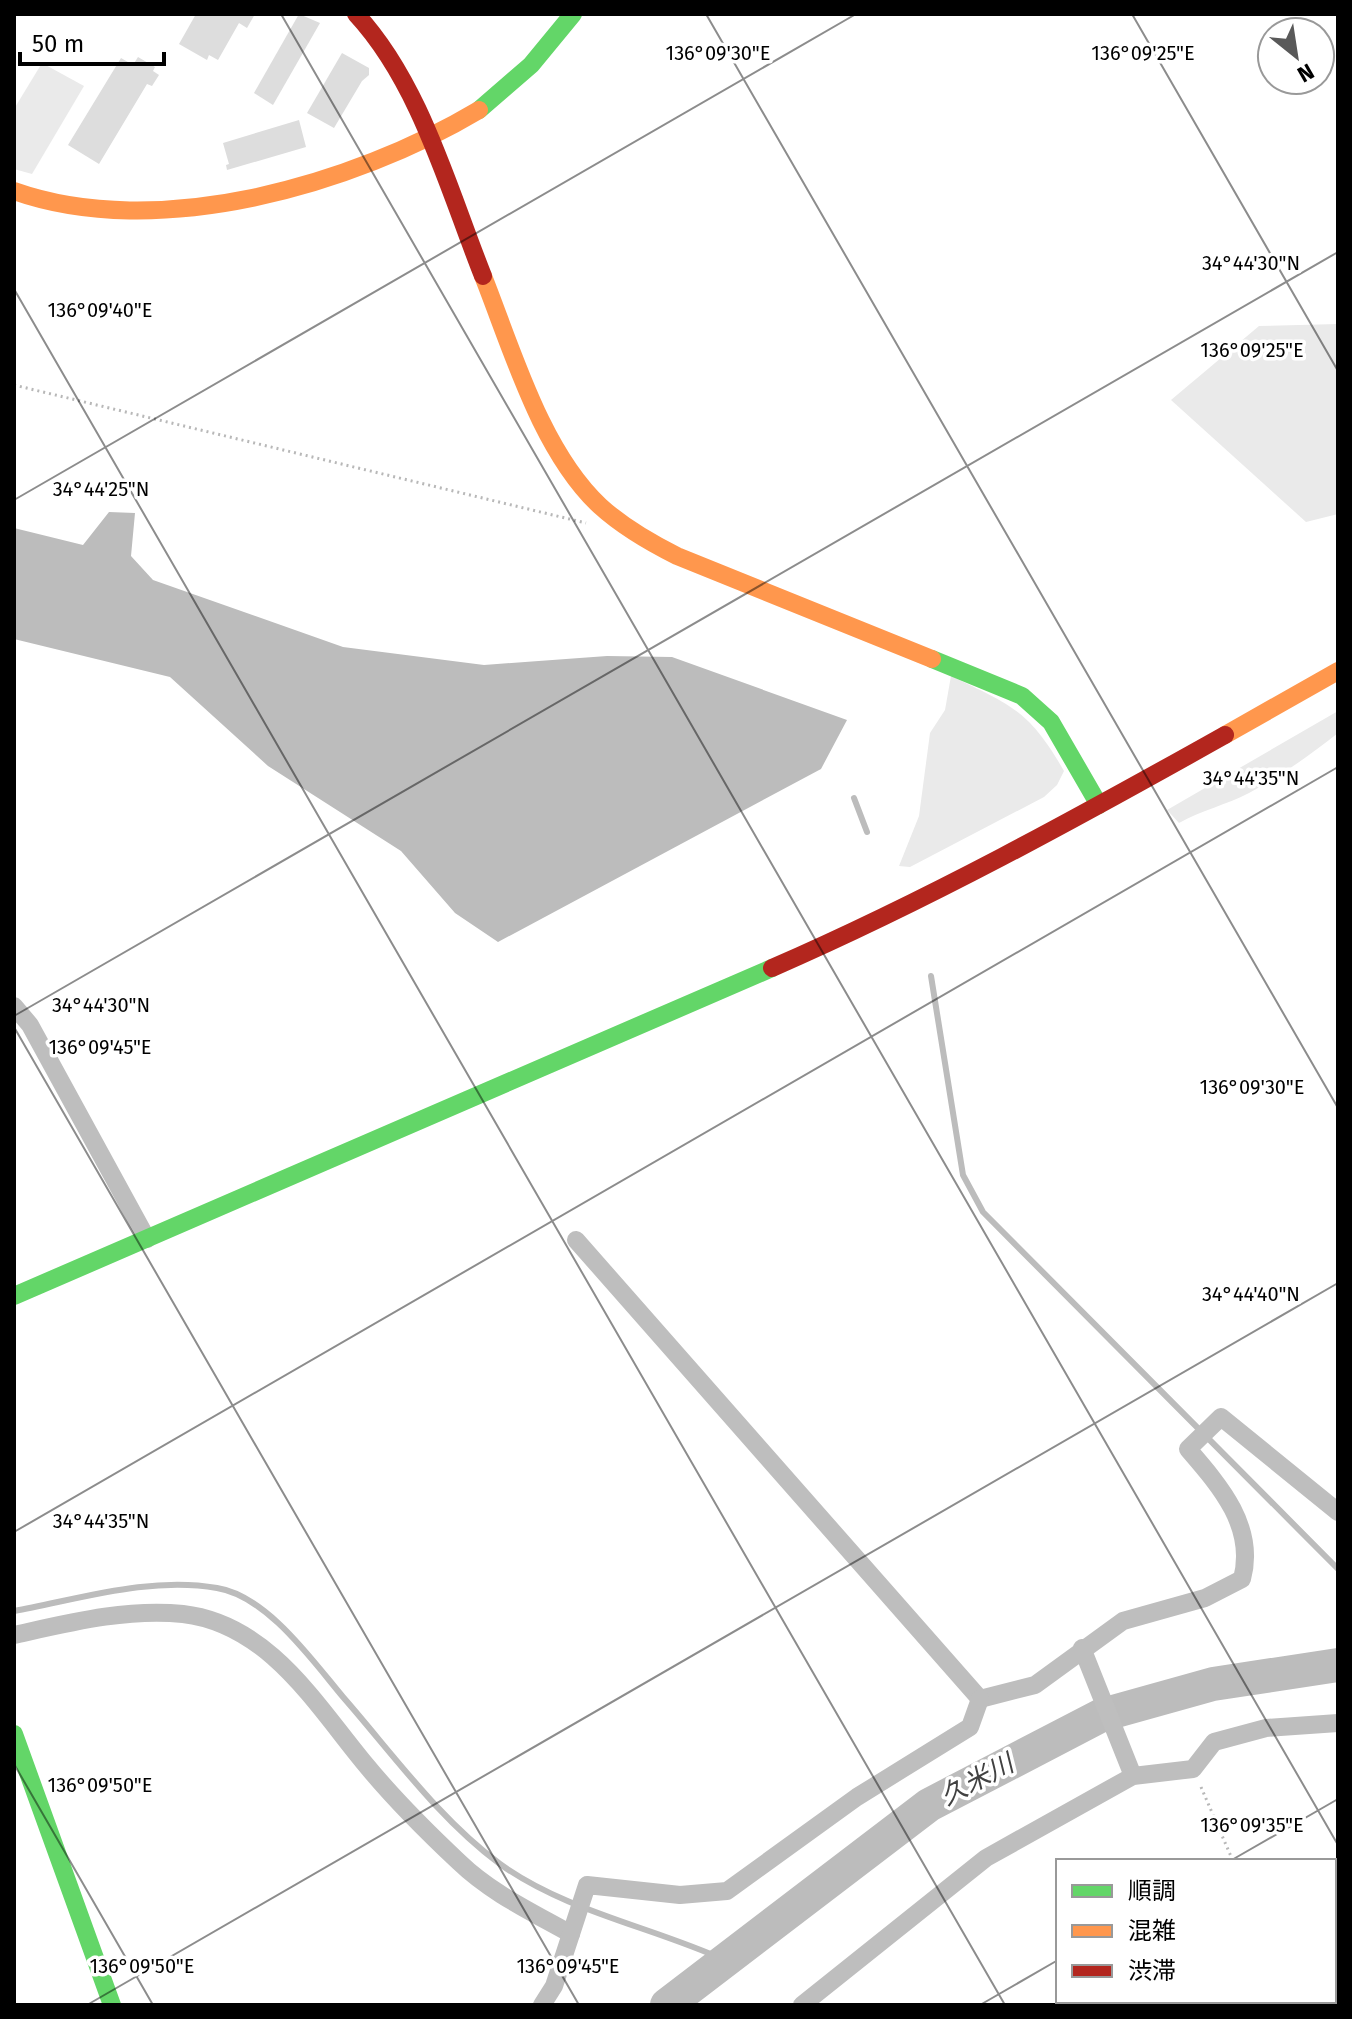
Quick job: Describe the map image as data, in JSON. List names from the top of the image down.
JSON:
{
  "water": ["久米川"],
  "legend": ["順調", "混雑", "渋滞"],
  "scale_bar": "50 m",
  "north": "bottom right",
  "coordinates": [
    "136°09'30\"E",
    "136°09'25\"E",
    "34°44'30\"N",
    "136°09'40\"E",
    "34°44'25\"N",
    "34°44'35\"N",
    "136°09'45\"E",
    "34°44'40\"N",
    "136°09'50\"E",
    "136°09'35\"E"
  ]
}
